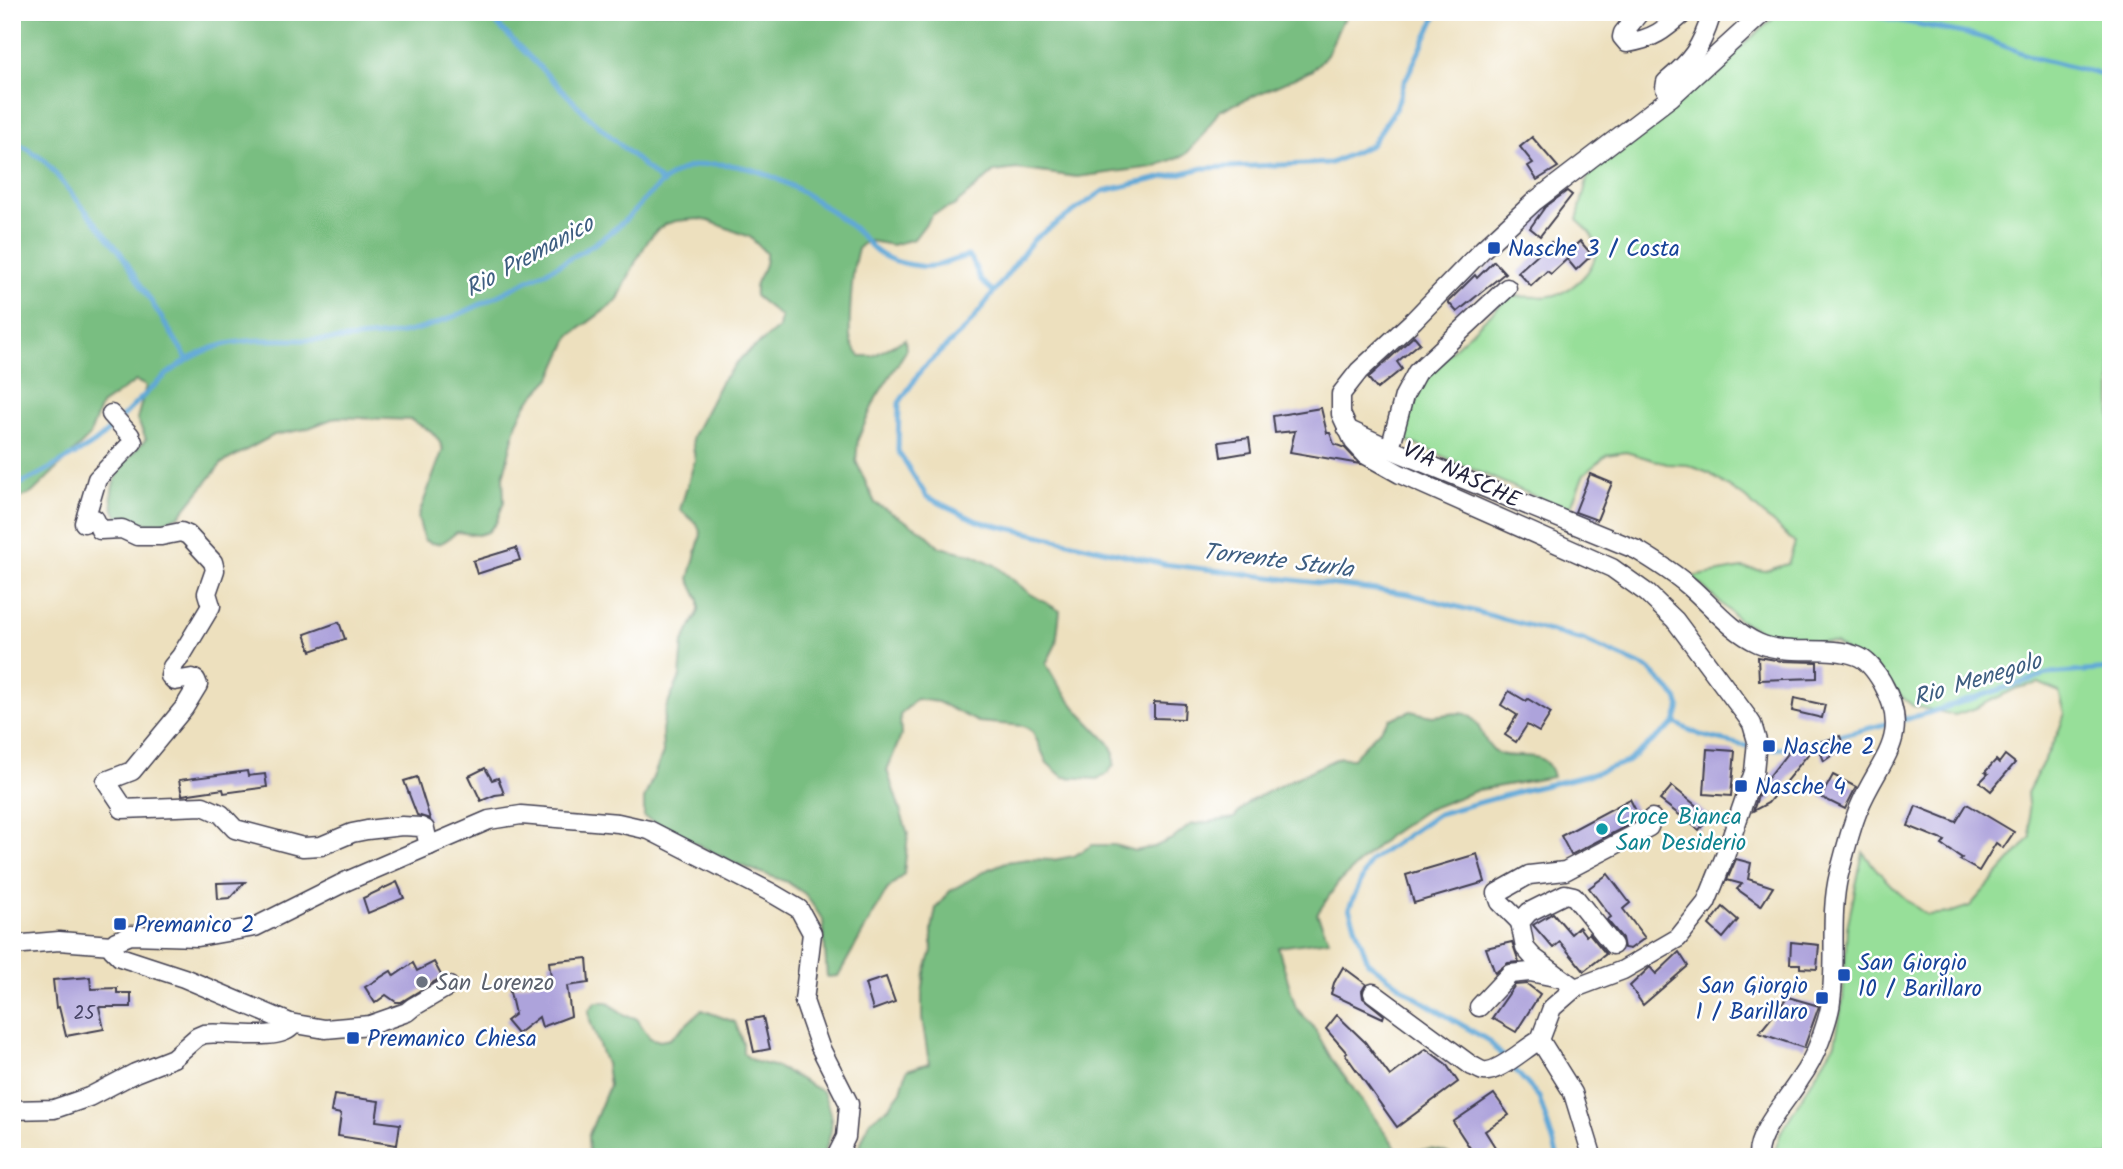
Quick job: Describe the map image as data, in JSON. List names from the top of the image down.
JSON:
{
  "streets": {
    "street": ["VIA NASCHE"]
  },
  "water": ["Rio Premanico", "Torrente Sturla", "Rio Menegolo"],
  "places": {
    "transit": [
      "Nasche 3 / Costa",
      "Nasche 2",
      "Nasche 4",
      "Premanico 2",
      "San Giorgio 10 / Barillaro",
      "San Giorgio 1 / Barillaro",
      "Premanico Chiesa"
    ],
    "other": ["Croce Bianca San Desiderio", "San Lorenzo"]
  },
  "house_numbers": ["25"]
}
